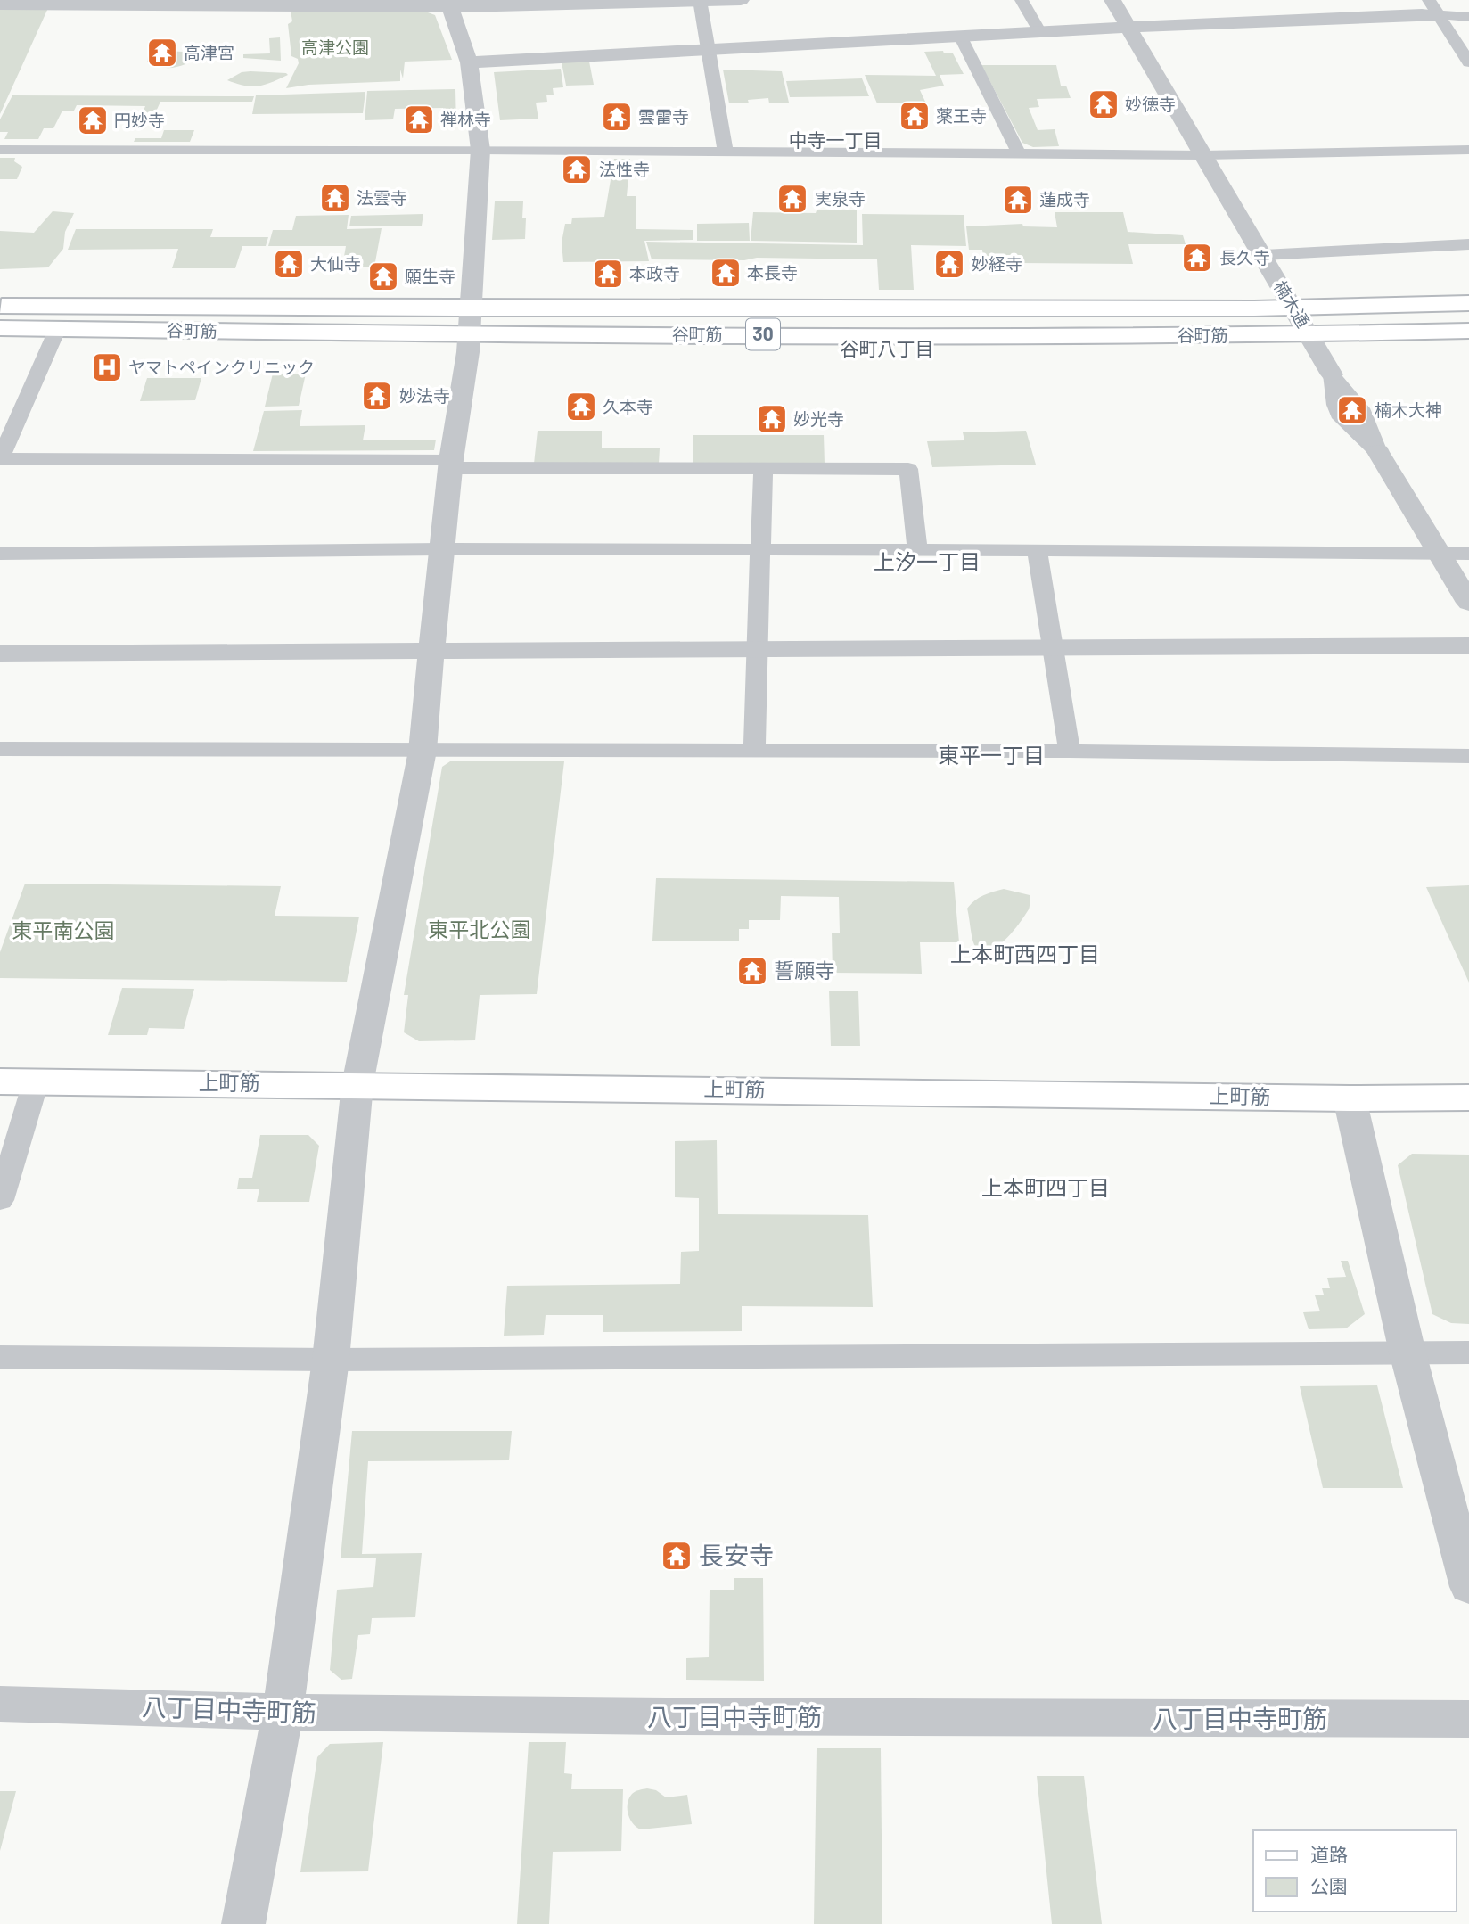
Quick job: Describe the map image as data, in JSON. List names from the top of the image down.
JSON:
{
  "streets": {
    "main road": ["谷町筋", "30", "上町筋"],
    "street": ["楠木通", "八丁目中寺町筋"]
  },
  "crossings": [
    ["楠木通", "谷町筋"],
    ["谷町筋", "30"]
  ],
  "districts": [
    "中寺一丁目",
    "谷町八丁目",
    "上汐一丁目",
    "東平一丁目",
    "上本町西四丁目",
    "上本町四丁目"
  ],
  "parks": ["高津公園", "東平北公園", "東平南公園"],
  "places": {
    "temple": [
      "高津宮",
      "妙徳寺",
      "薬王寺",
      "雲雷寺",
      "禅林寺",
      "円妙寺",
      "法性寺",
      "法雲寺",
      "実泉寺",
      "蓮成寺",
      "長久寺",
      "大仙寺",
      "妙経寺",
      "本長寺",
      "本政寺",
      "願生寺",
      "妙法寺",
      "久本寺",
      "楠木大神",
      "妙光寺",
      "誓願寺",
      "長安寺"
    ],
    "hospital": ["ヤマトペインクリニック"]
  },
  "legend": ["道路", "公園"]
}
